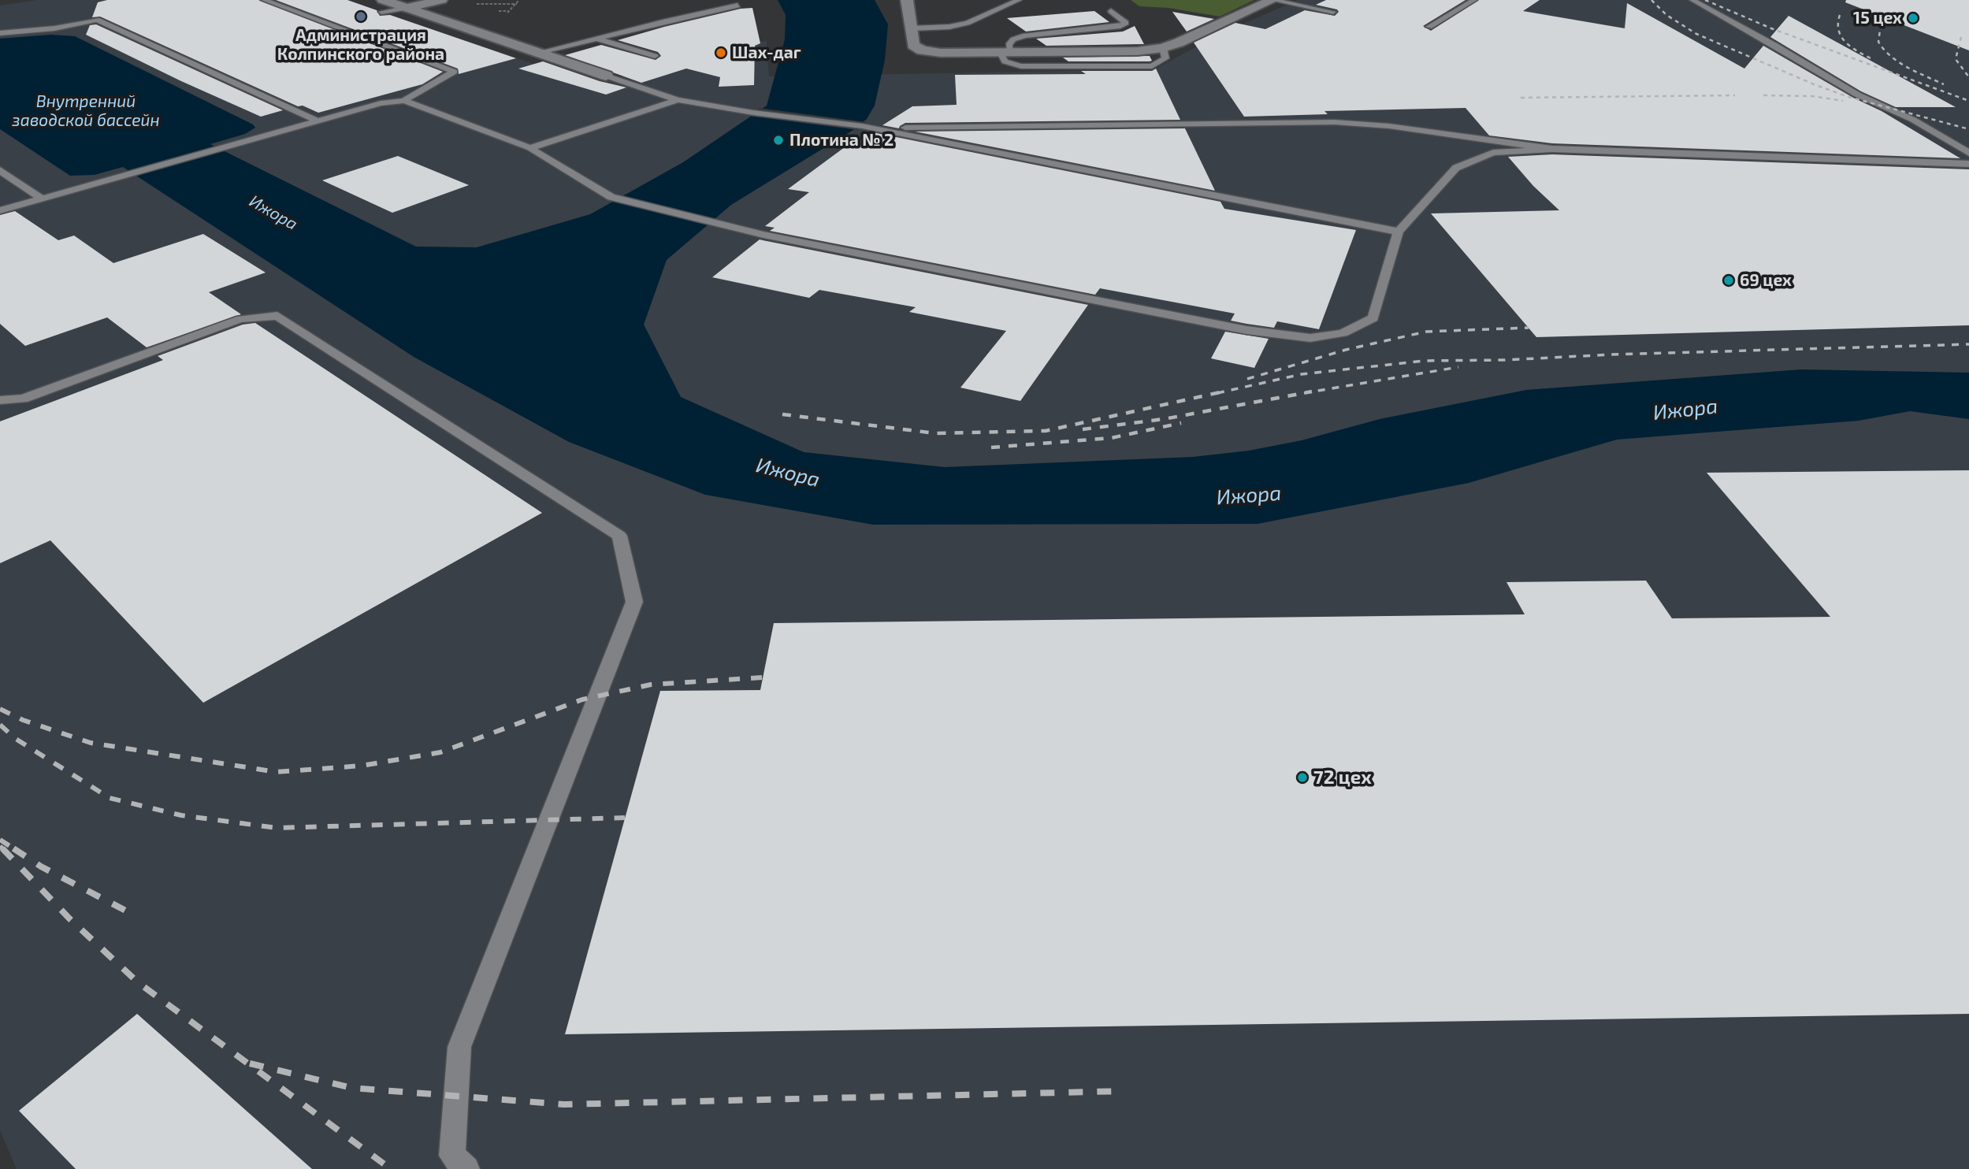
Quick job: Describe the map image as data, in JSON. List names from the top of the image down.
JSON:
{
  "water": ["Внутренний заводской бассейн", "Ижора"],
  "places": [
    "Администрация Колпинского района",
    "15 цех",
    "Шах-даг",
    "Плотина № 2",
    "69 цех",
    "72 цех"
  ]
}
